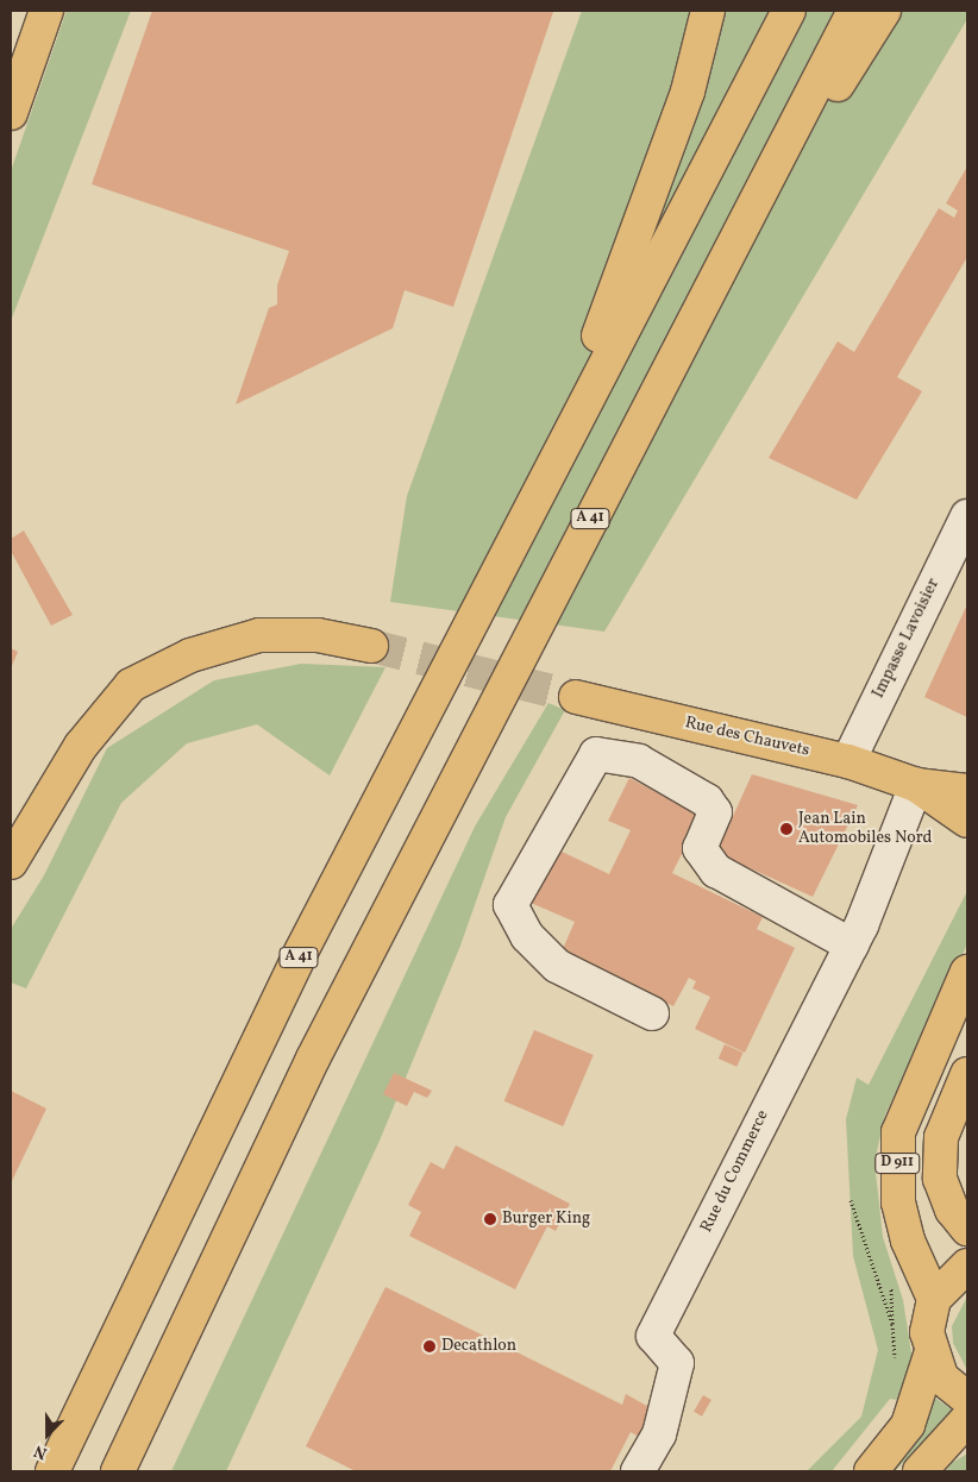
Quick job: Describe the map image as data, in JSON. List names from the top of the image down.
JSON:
{
  "streets": {
    "main road": ["A 41", "Rue des Chauvets", "D 911"],
    "street": ["Impasse Lavoisier", "Rue du Commerce"]
  },
  "crossings": [
    ["Impasse Lavoisier", "Rue des Chauvets"],
    ["Rue des Chauvets", "Rue du Commerce"]
  ],
  "places": ["Jean Lain Automobiles Nord", "Burger King", "Decathlon"],
  "north": "bottom"
}
